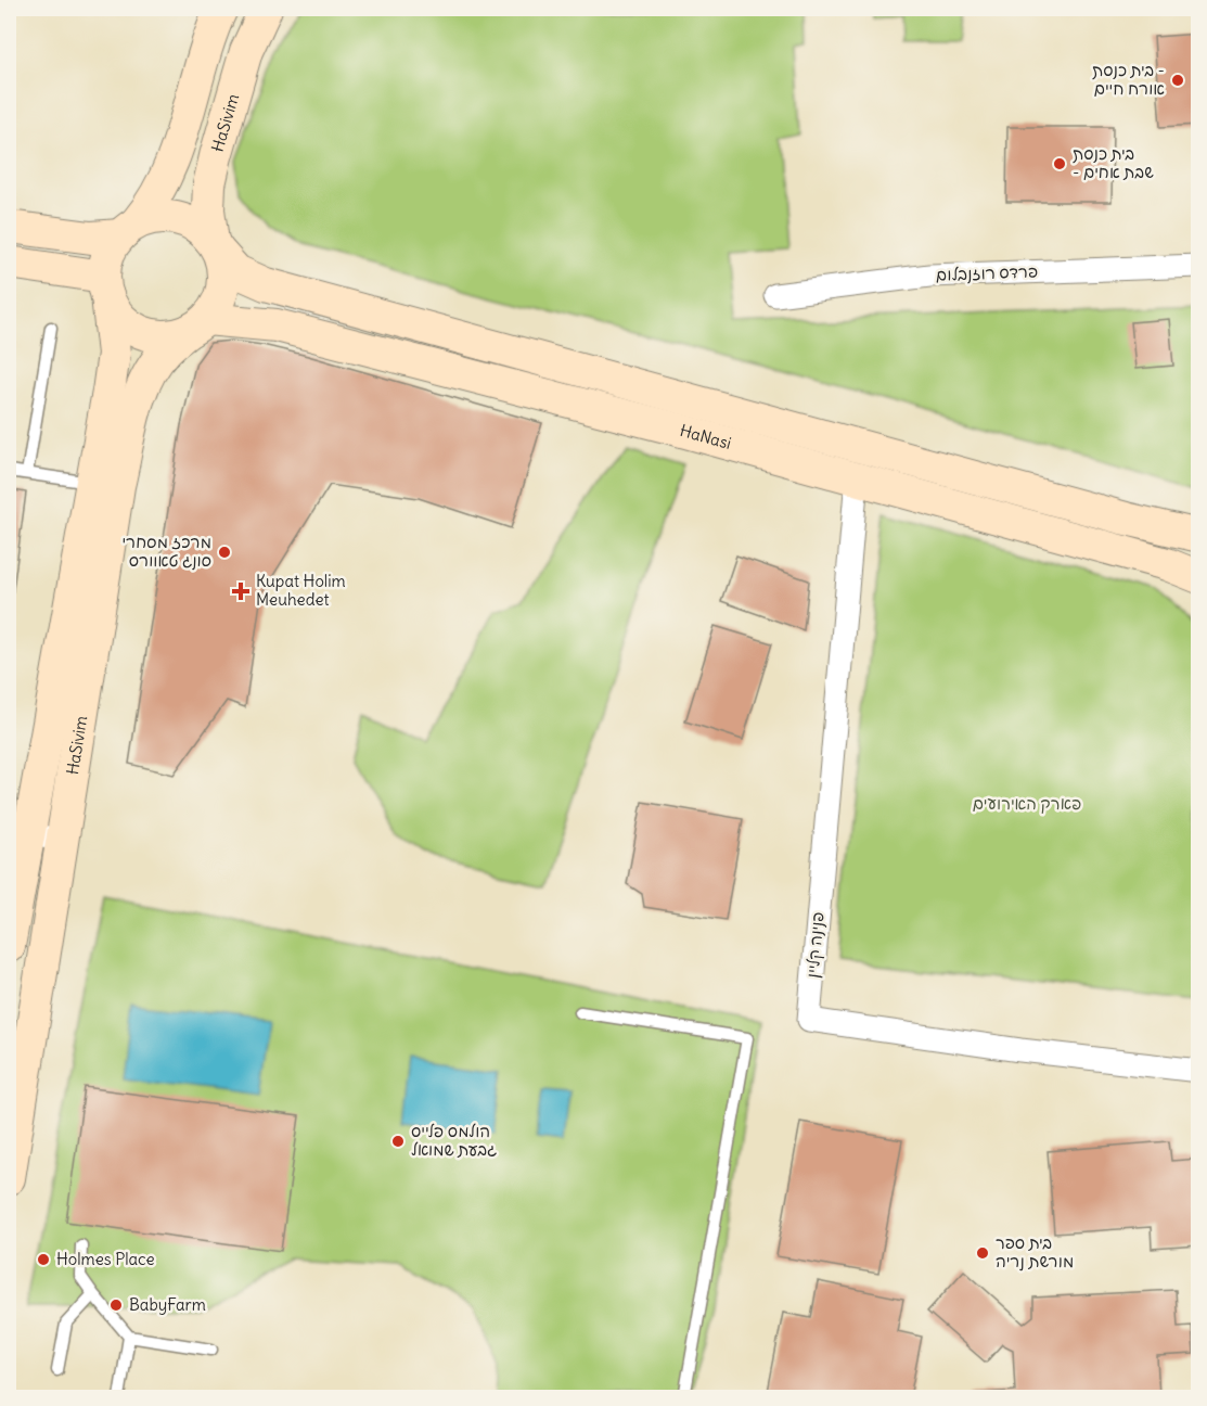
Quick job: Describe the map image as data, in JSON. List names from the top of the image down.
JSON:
{
  "streets": {
    "street": [
      "HaSivim",
      "פרדס רוזנבלום",
      "HaNasi",
      "פנינה קליין"
    ]
  },
  "crossings": [
    ["HaSivim", "HaNasi"],
    ["HaNasi", "פנינה קליין"]
  ],
  "parks": ["פארק האירועים"],
  "places": {
    "other": [
      "בית כנסת - אורח חיים",
      "בית כנסת - שבת אחים",
      "מרכז מסחרי סונג טאוורס",
      "הולמס פלייס גבעת שמואל",
      "בית ספר מורשת נריה",
      "Holmes Place",
      "BabyFarm"
    ],
    "health": ["Kupat Holim Meuhedet"]
  }
}
